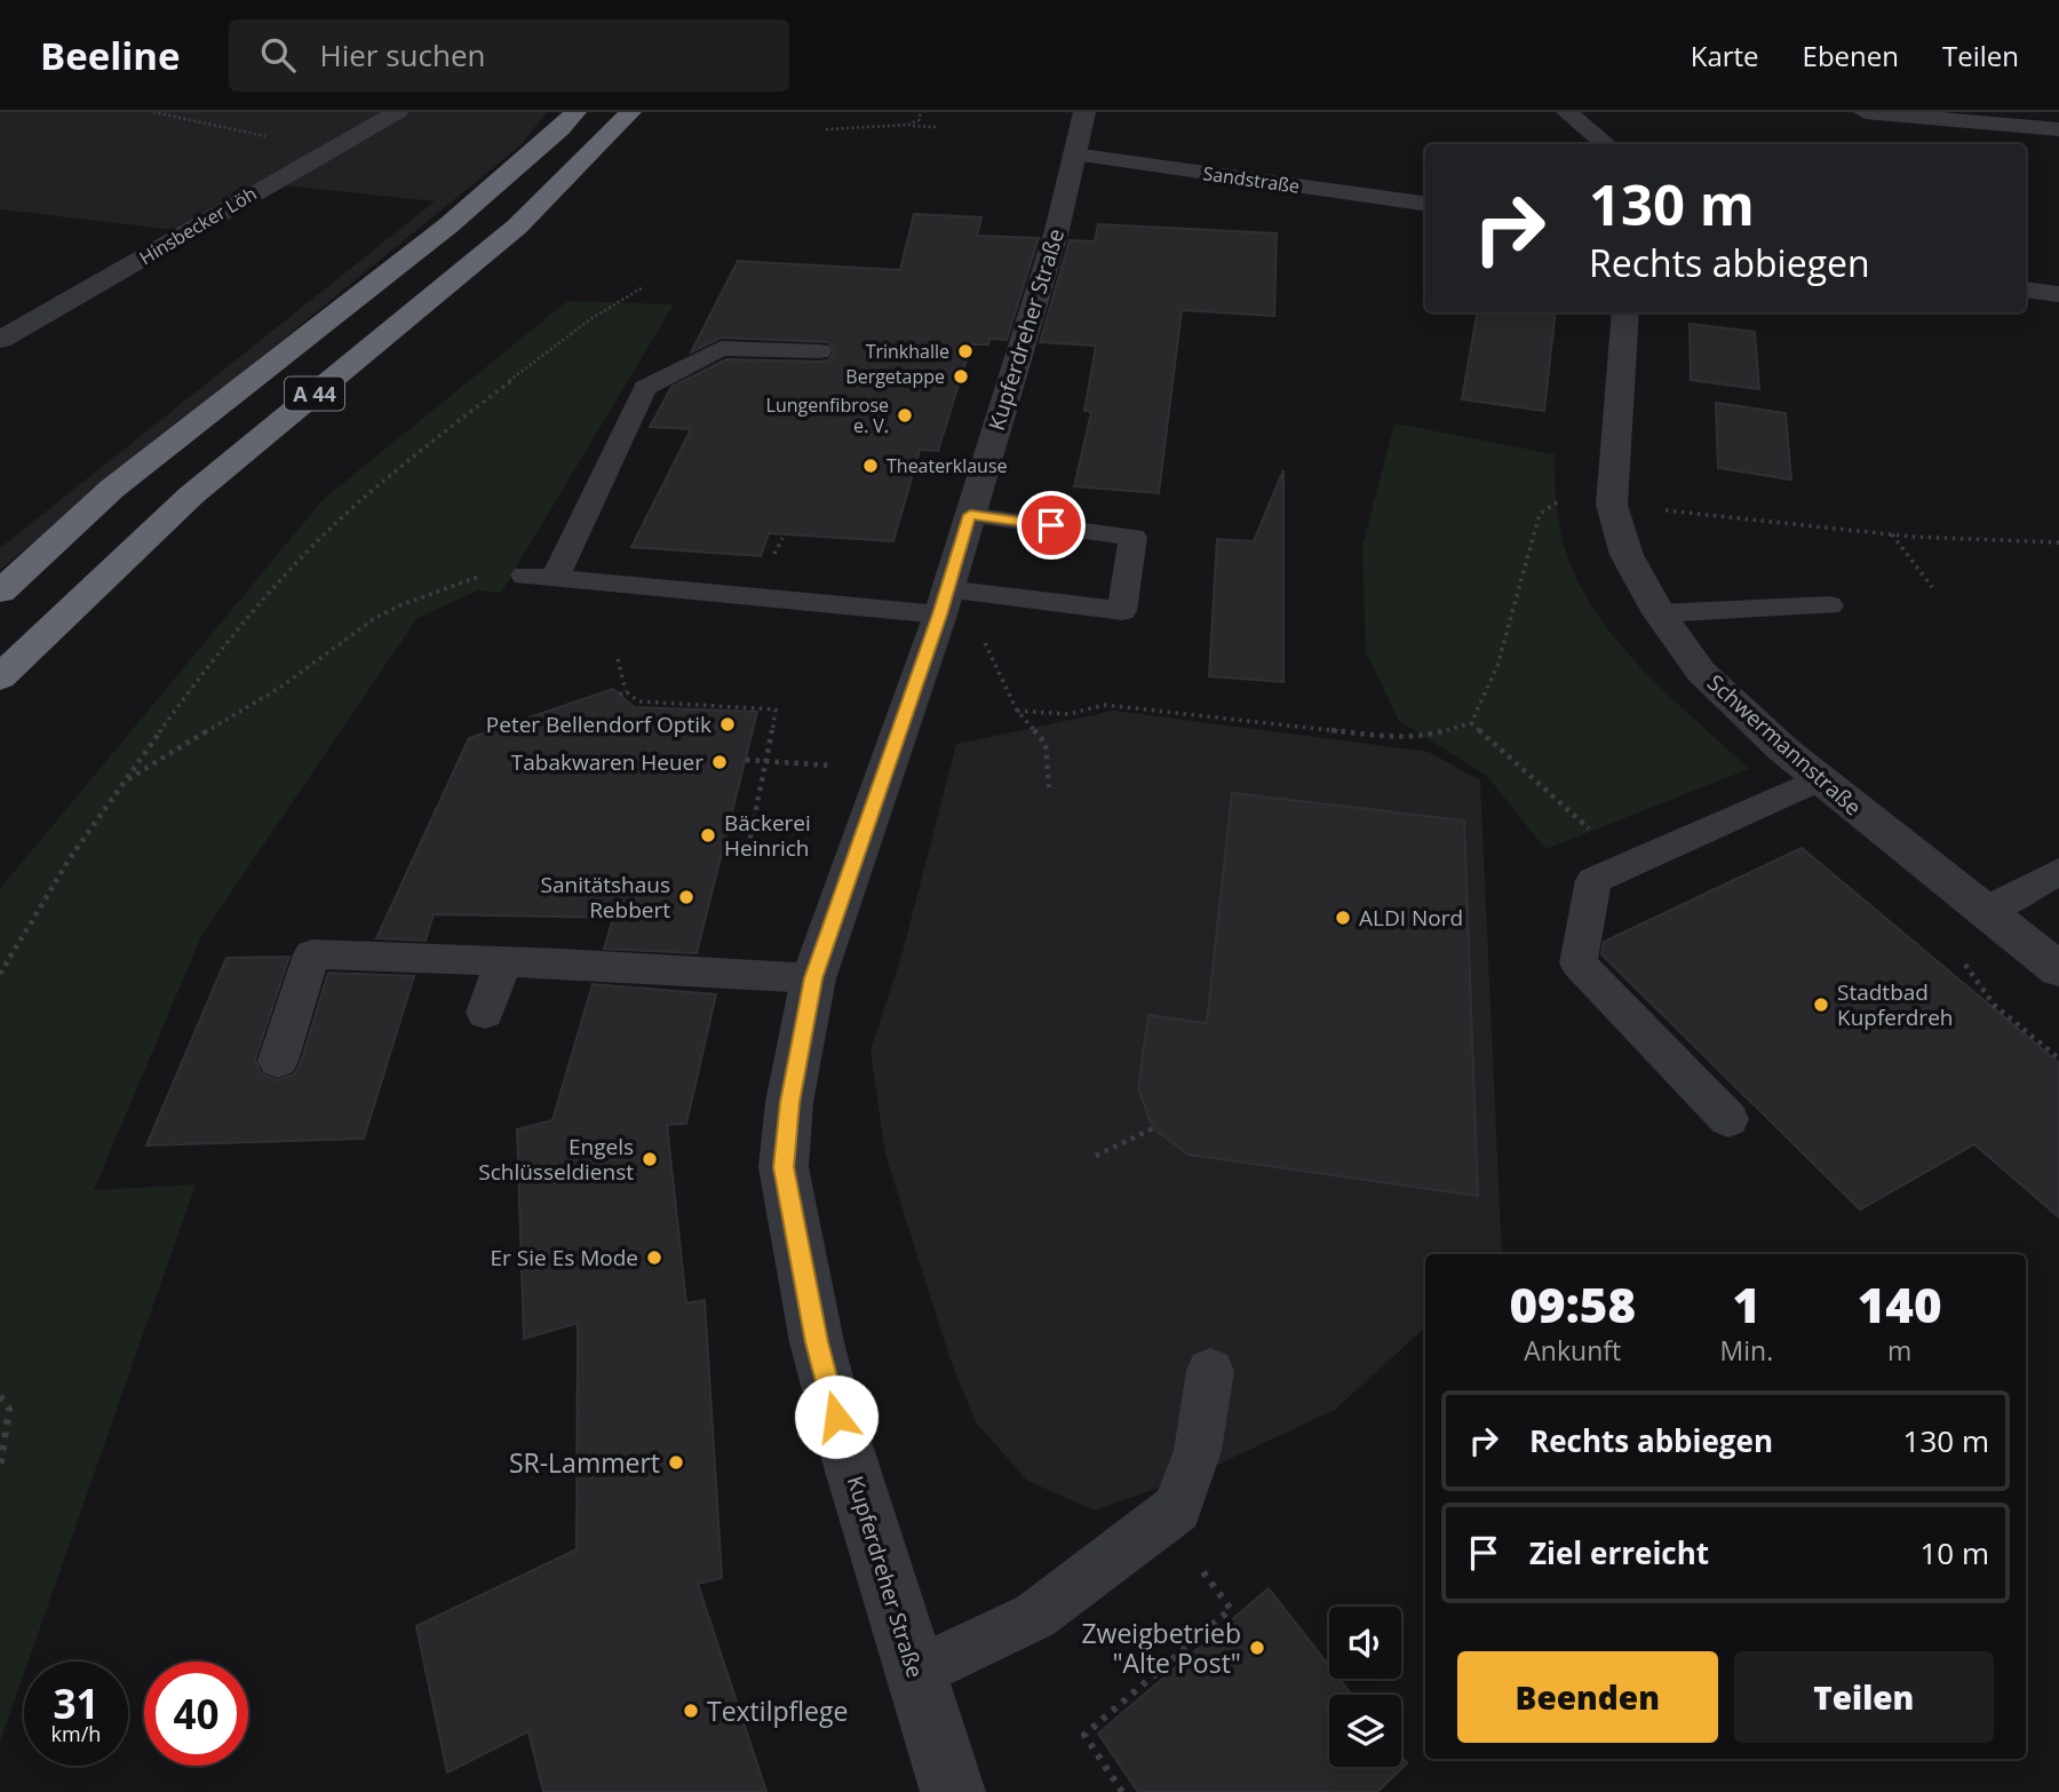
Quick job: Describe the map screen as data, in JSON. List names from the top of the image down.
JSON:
{
  "streets": {
    "highway": ["A 44"],
    "street": [
      "Sandstraße",
      "Hinsbecker Löh",
      "Kupferdreher Straße",
      "Schwermannstraße"
    ]
  },
  "crossings": [
    ["Sandstraße", "Kupferdreher Straße"]
  ],
  "places": [
    "Trinkhalle",
    "Bergetappe",
    "Lungenfibrose e. V.",
    "Theaterklause",
    "Peter Bellendorf Optik",
    "Tabakwaren Heuer",
    "Bäckerei Heinrich",
    "Sanitätshaus Rebbert",
    "ALDI Nord",
    "Stadtbad Kupferdreh",
    "Engels Schlüsseldienst",
    "Er Sie Es Mode",
    "SR-Lammert",
    "Zweigbetrieb \"Alte Post\"",
    "Textilpflege"
  ],
  "page": {
    "header": "Beeline",
    "search": "Hier suchen",
    "nav": ["Karte", "Ebenen", "Teilen"],
    "turn": ["130 m", "Rechts abbiegen"],
    "eta": [
      "09:58",
      "Ankunft",
      "1",
      "Min.",
      "140",
      "m"
    ],
    "list": [
      {
        "name": "Rechts abbiegen",
        "value": "130 m"
      },
      {
        "name": "Ziel erreicht",
        "value": "10 m"
      }
    ],
    "buttons": ["Beenden", "Teilen"],
    "speed": "31 km/h",
    "limit": "40"
  }
}
